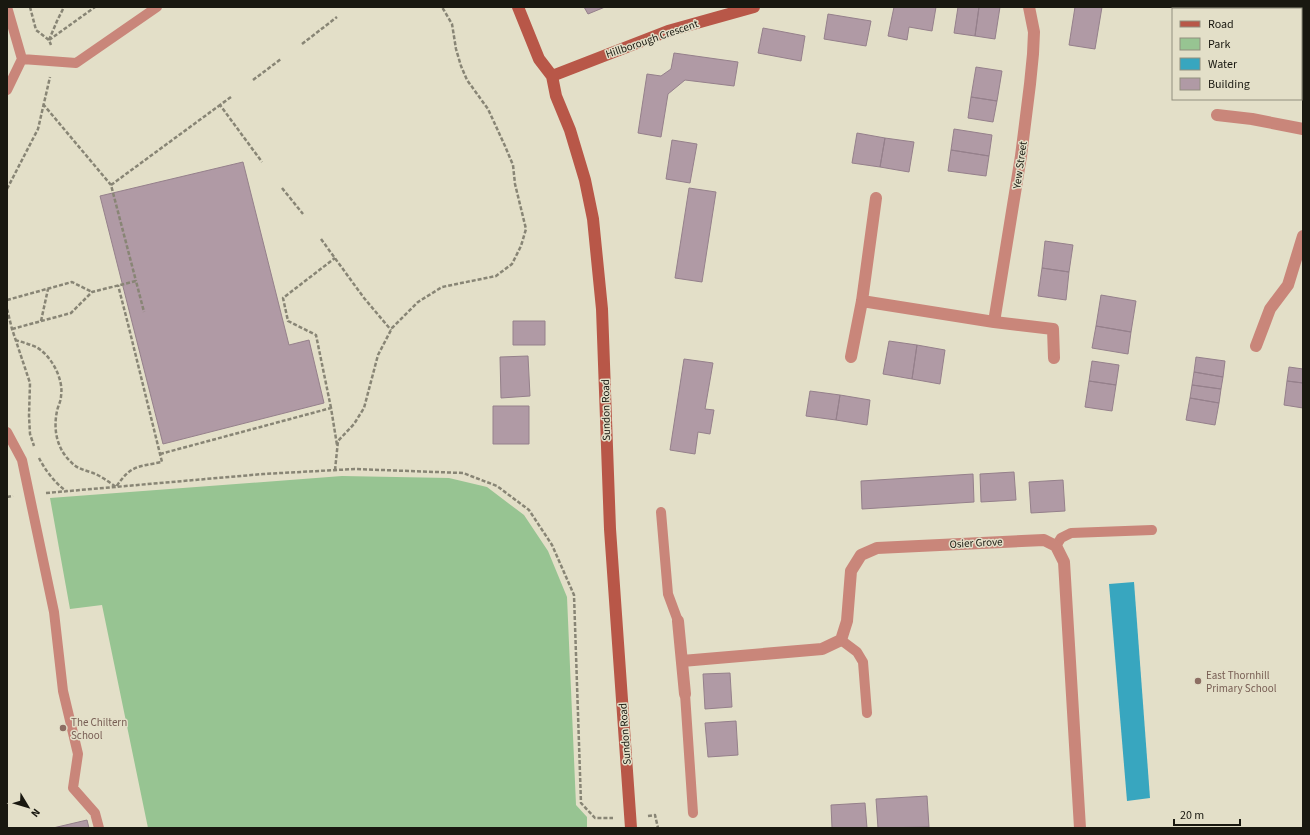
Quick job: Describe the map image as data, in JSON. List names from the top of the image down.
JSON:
{
  "streets": {
    "street": [
      "Hillborough Crescent",
      "Yew Street",
      "Sundon Road",
      "Osier Grove"
    ]
  },
  "crossings": [
    ["Hillborough Crescent", "Sundon Road"]
  ],
  "places": ["East Thornhill Primary School", "The Chiltern School"],
  "legend": [
    "Road",
    "Park",
    "Water",
    "Building"
  ],
  "scale_bar": "20 m",
  "north": "bottom right"
}
